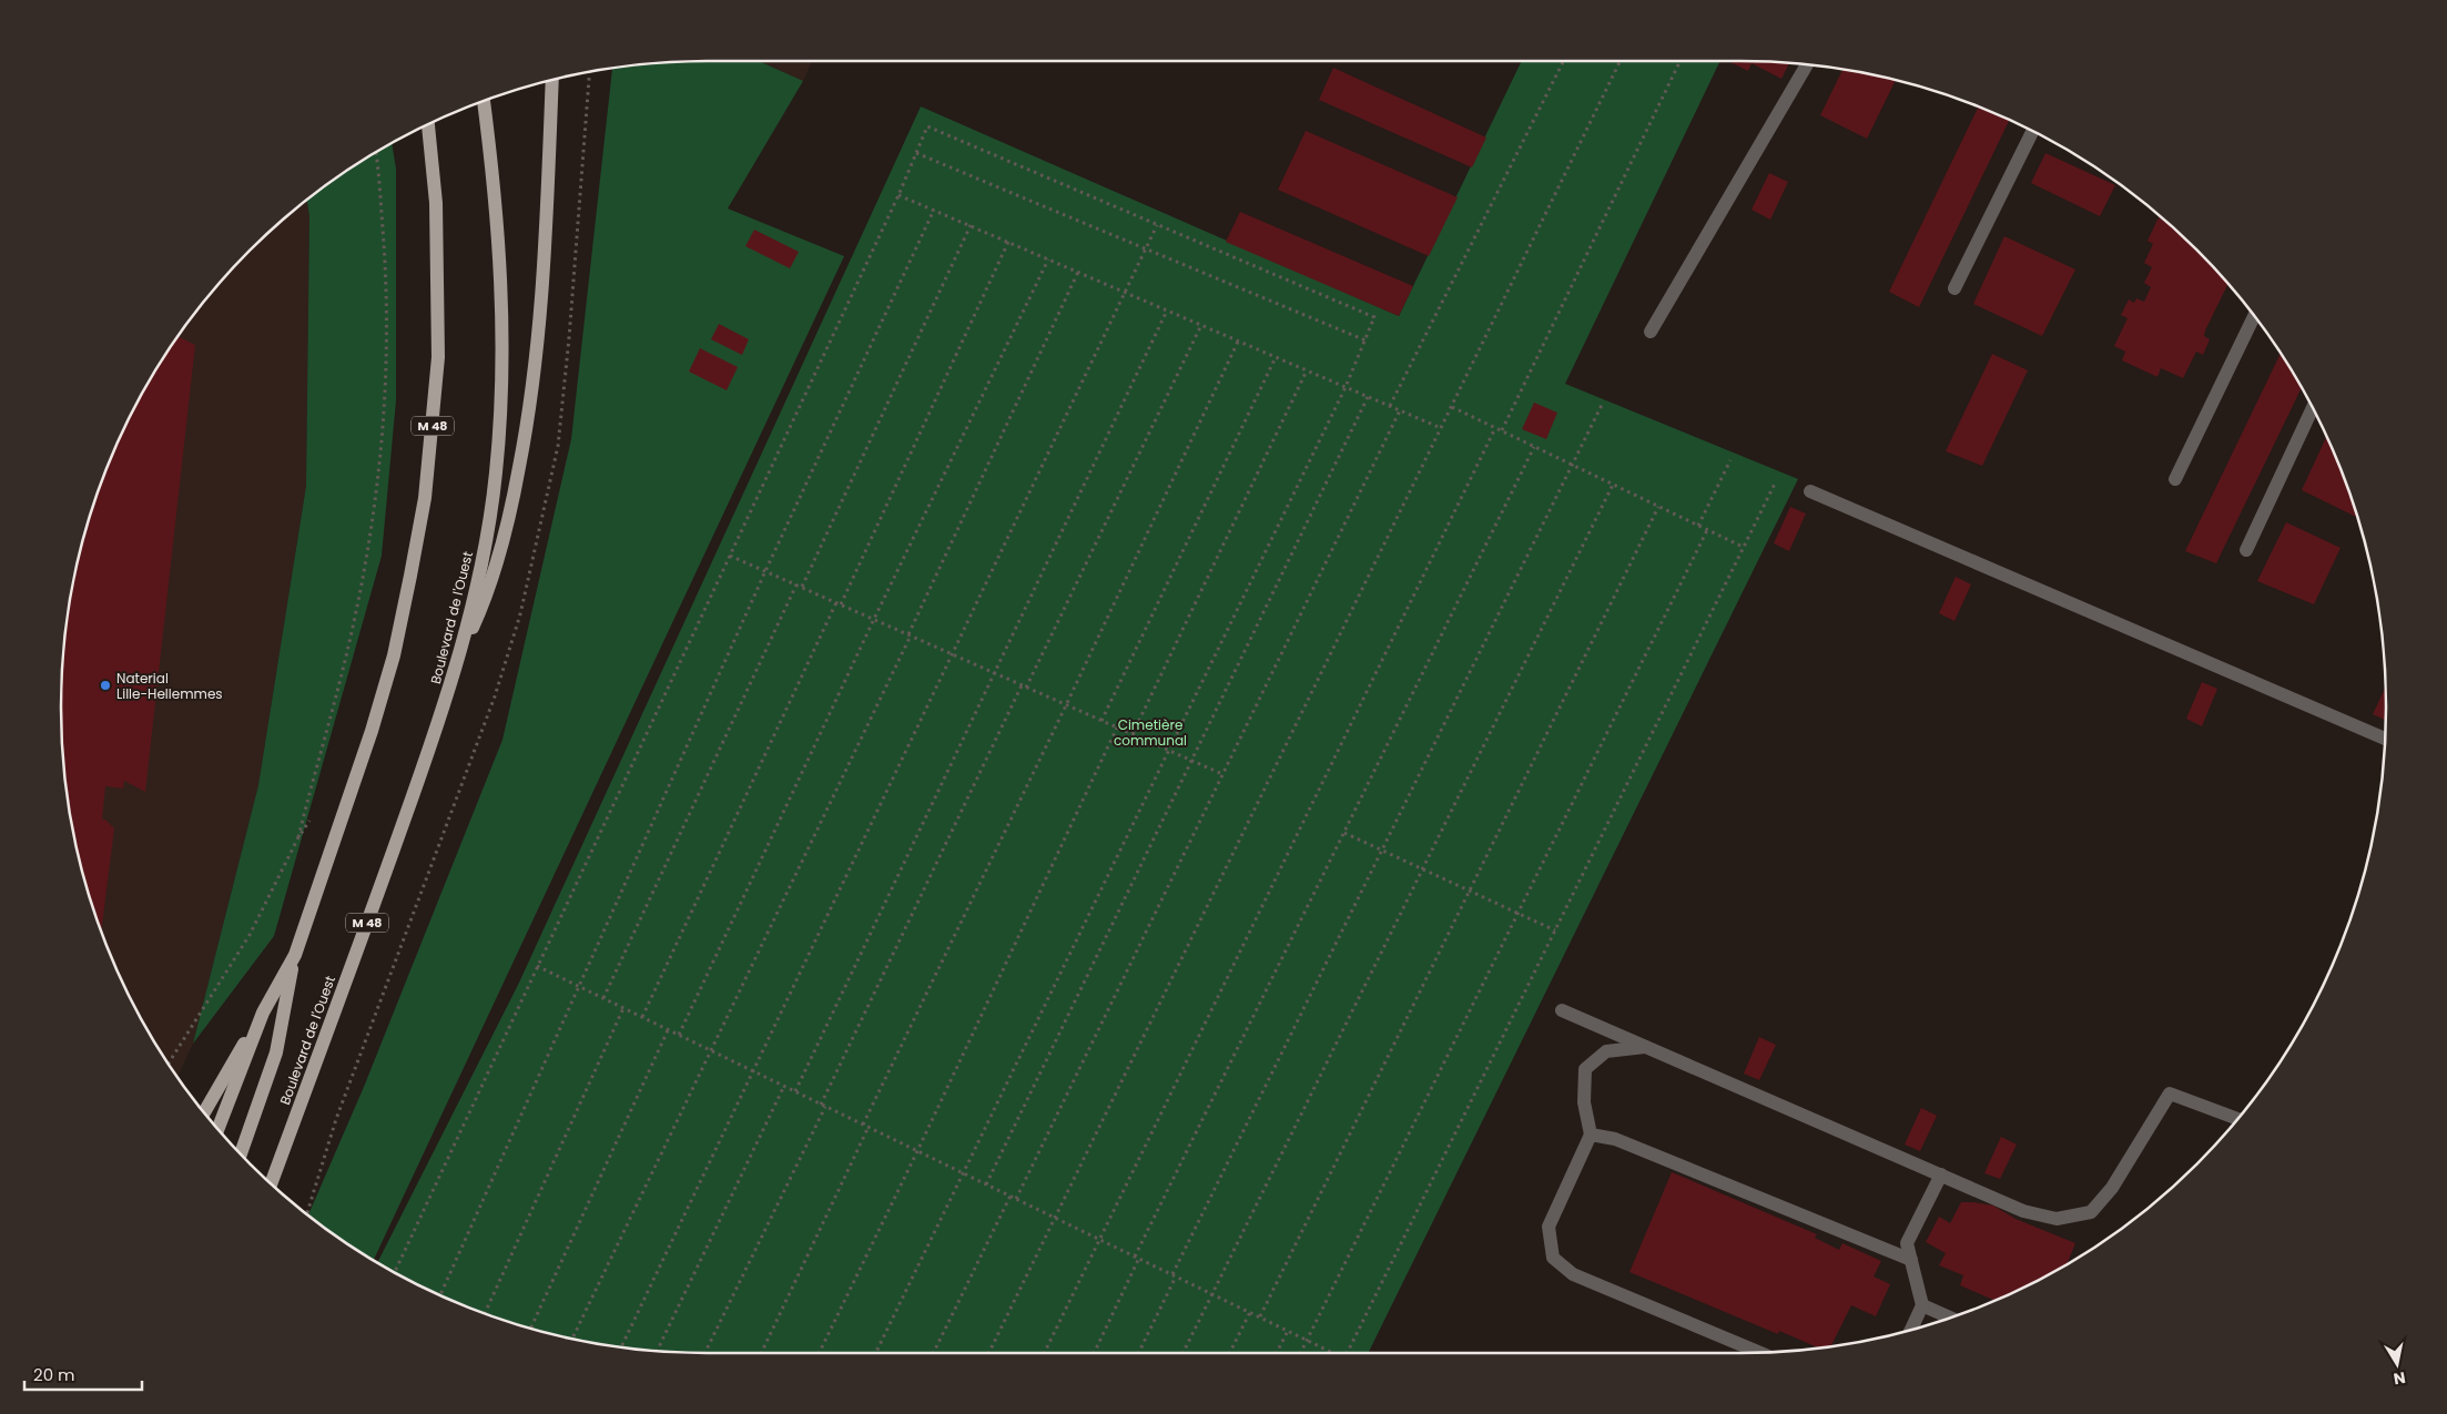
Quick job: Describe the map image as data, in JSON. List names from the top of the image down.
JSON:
{
  "streets": {
    "main road": ["M 48", "Boulevard de l'Ouest"]
  },
  "parks": ["Cimetière communal"],
  "places": ["Naterial Lille-Hellemmes"],
  "scale_bar": "20 m",
  "north": "bottom"
}
